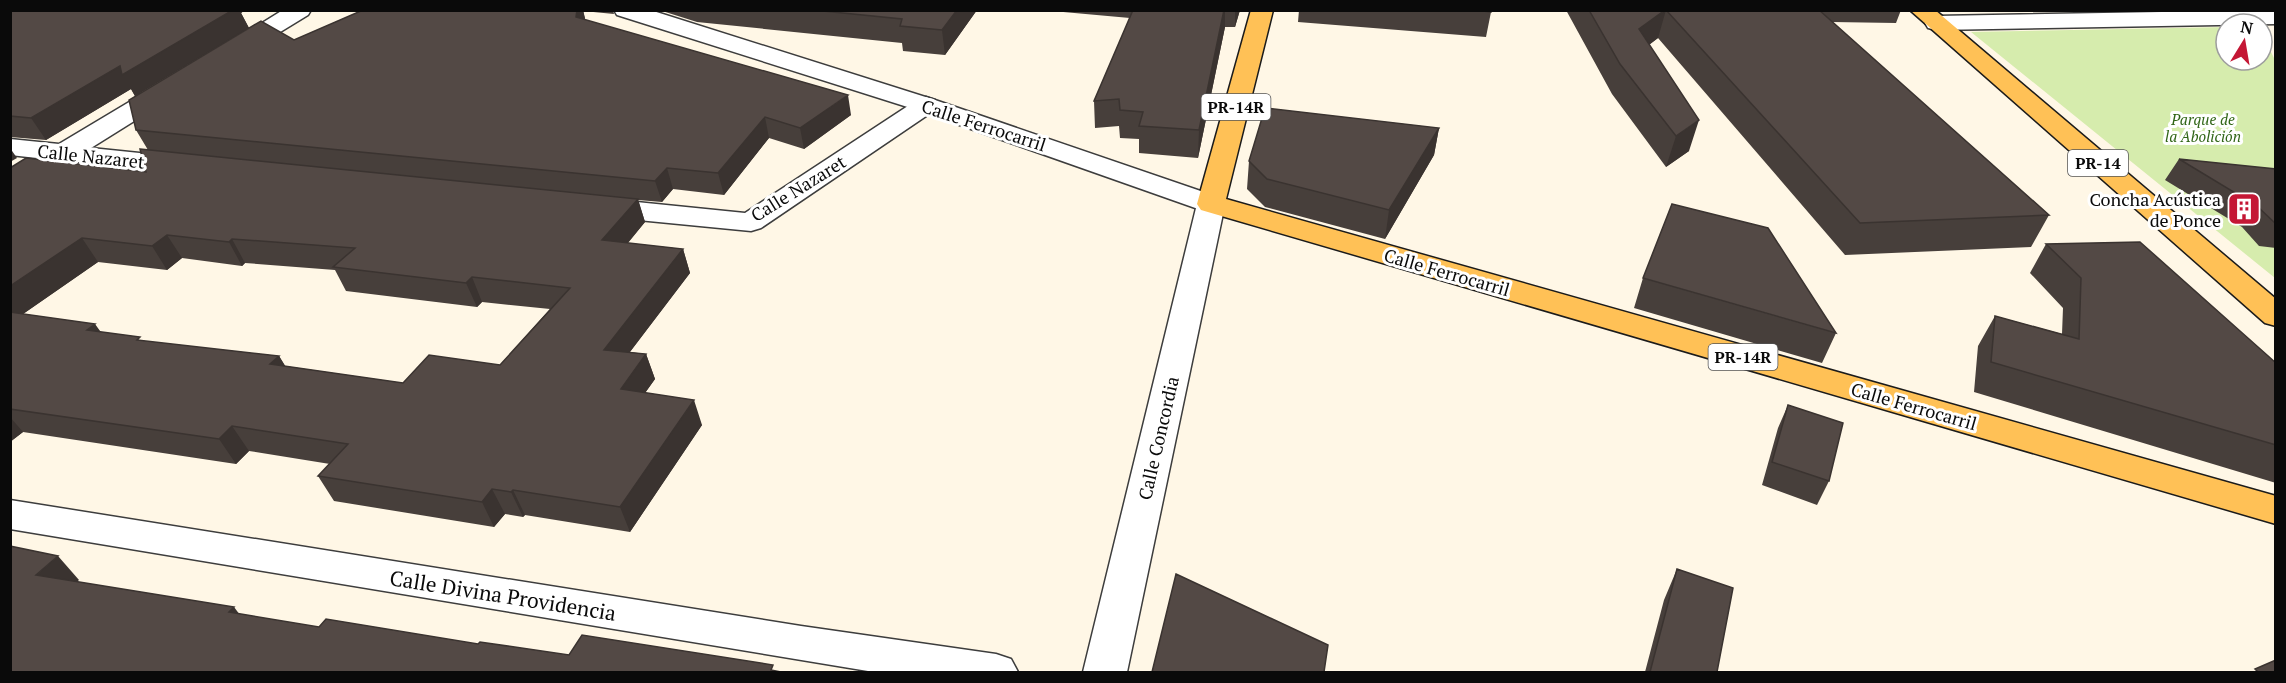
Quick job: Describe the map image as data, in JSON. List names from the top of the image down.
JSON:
{
  "streets": {
    "main road": ["PR-14R", "Calle Ferrocarril", "PR-14"],
    "street": ["Calle Nazaret", "Calle Concordia", "Calle Divina Providencia"]
  },
  "crossings": [
    ["PR-14R", "Calle Ferrocarril"],
    ["PR-14R", "Calle Concordia"],
    ["Calle Ferrocarril", "Calle Nazaret"],
    ["Calle Ferrocarril", "Calle Concordia"]
  ],
  "parks": ["Parque de la Abolición"],
  "places": {
    "building": ["Concha Acústica de Ponce"]
  },
  "north": "top"
}
